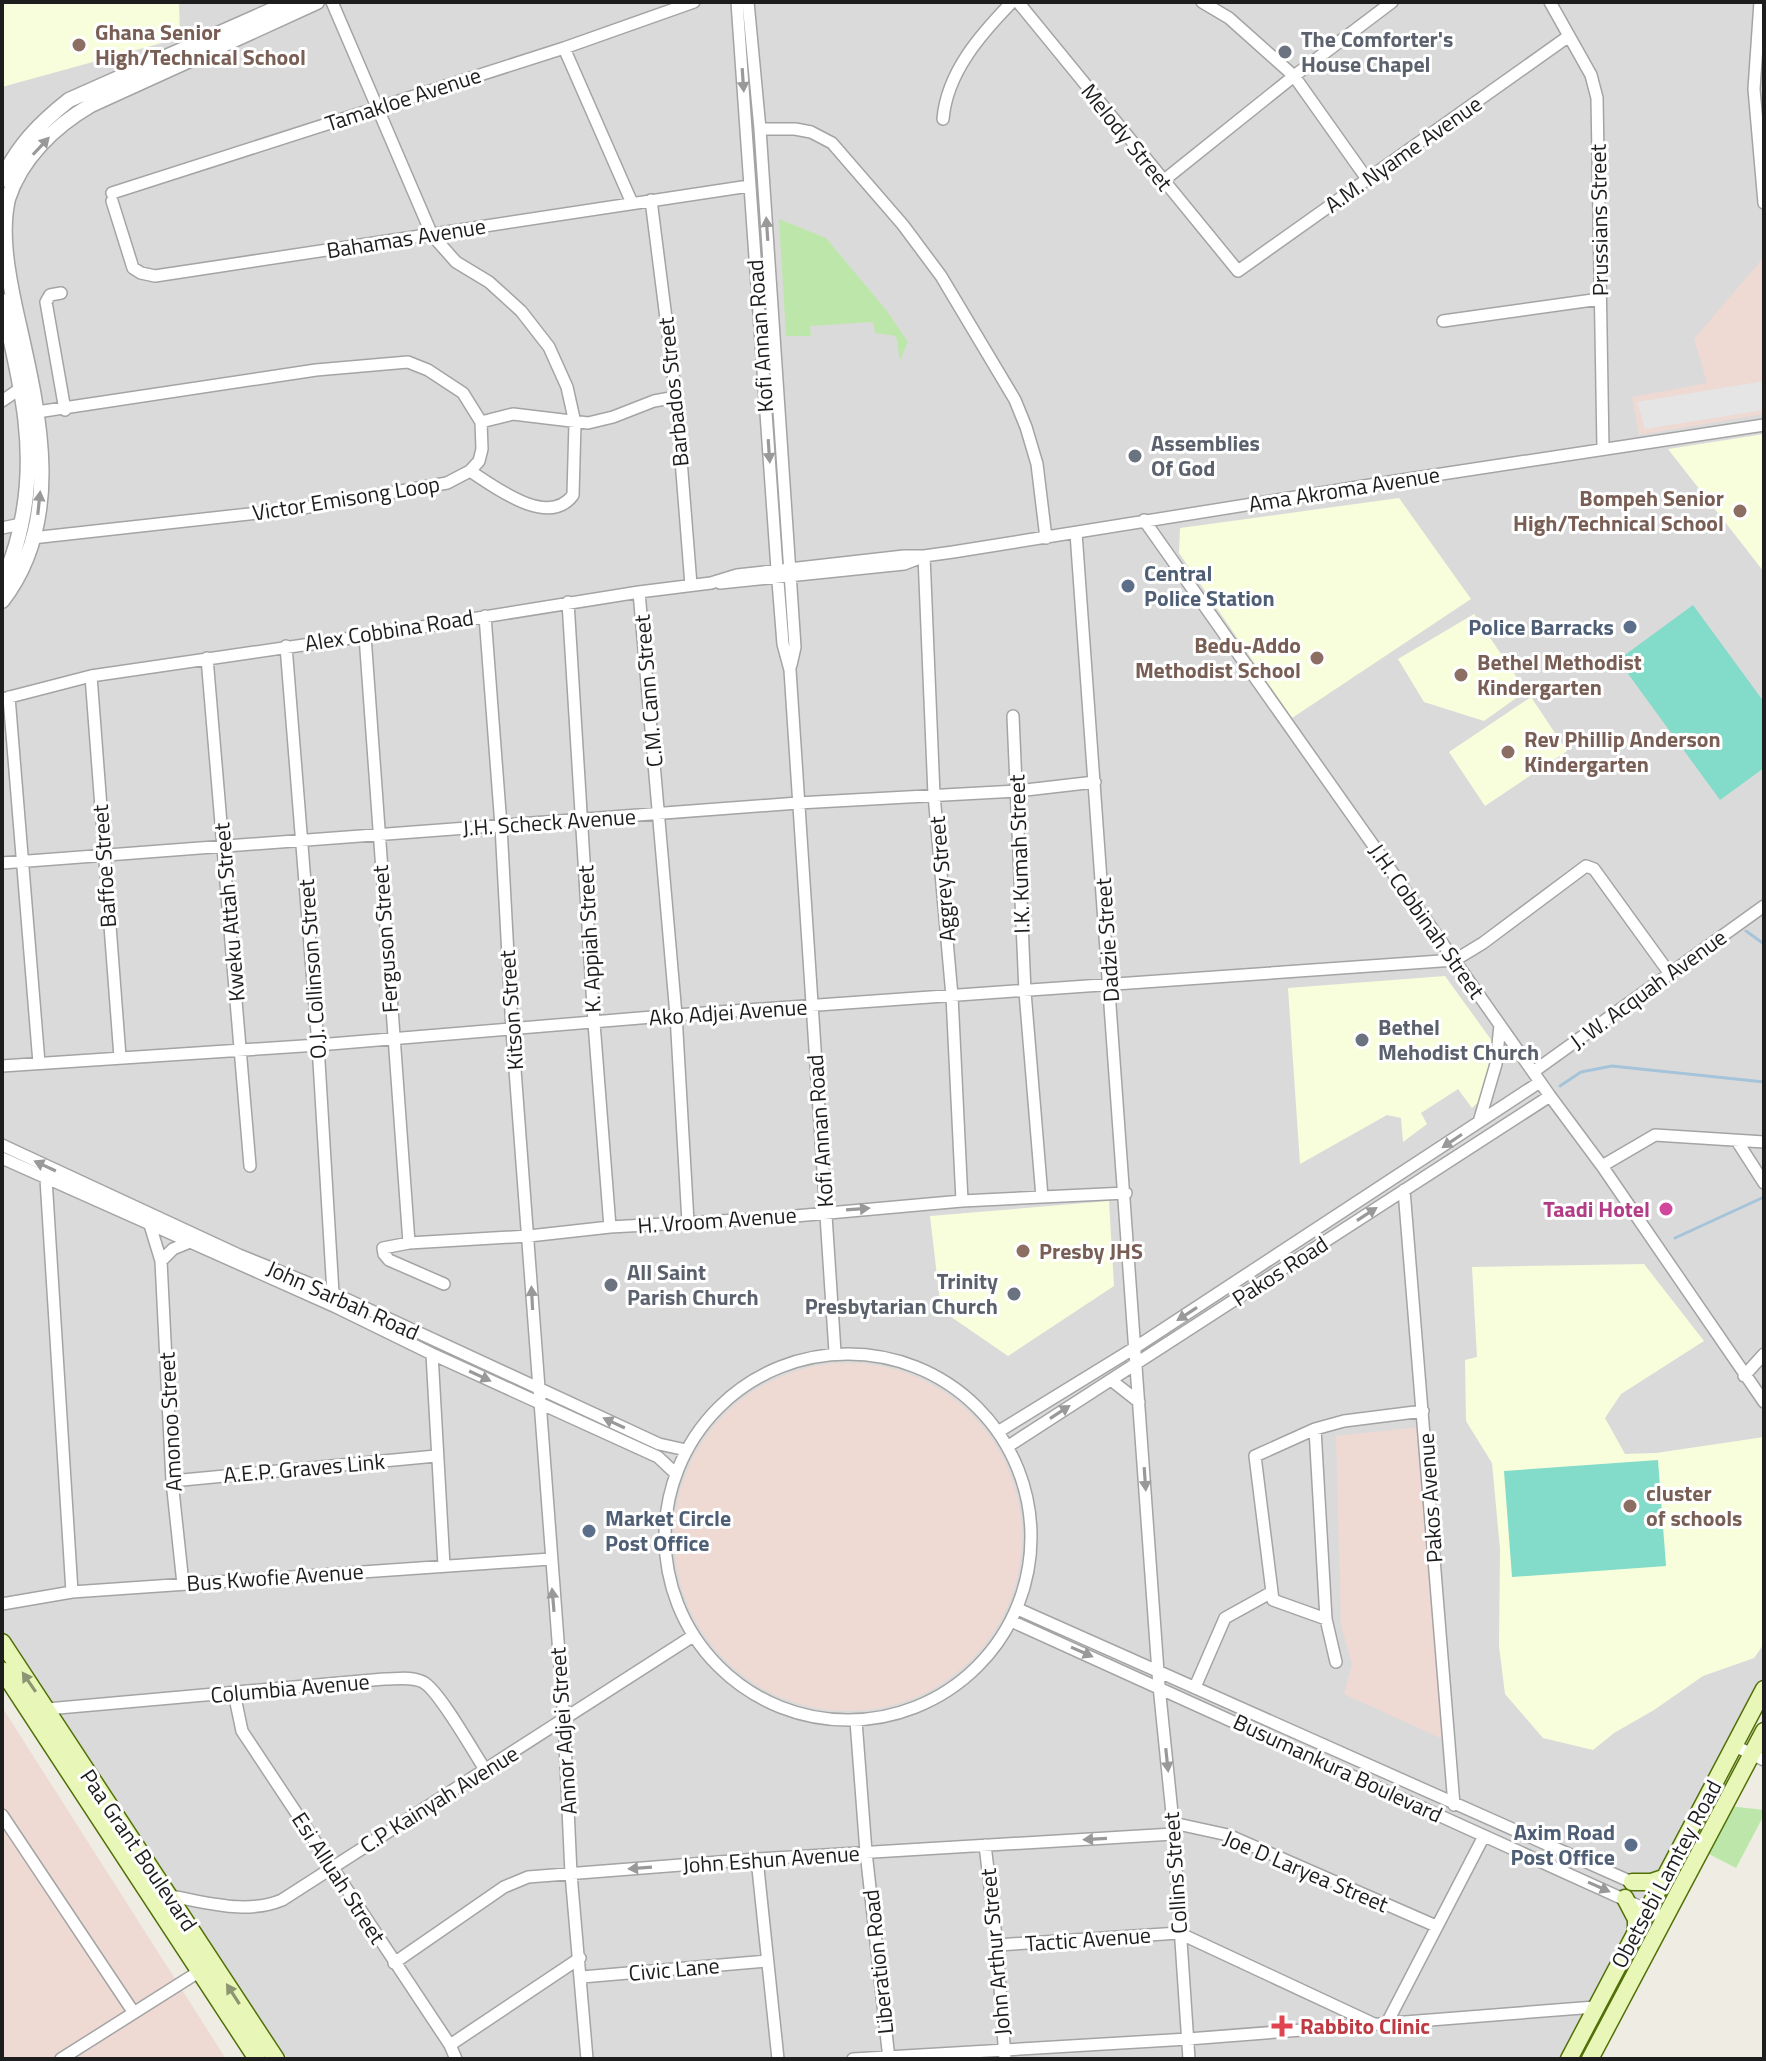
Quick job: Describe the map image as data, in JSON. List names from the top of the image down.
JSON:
{
  "streets": {
    "main road": ["Paa Grant Boulevard", "Obetsebi Lamtey Road"],
    "street": [
      "Tamakloe Avenue",
      "Melody Street",
      "A.M. Nyame Avenue",
      "Prussians Street",
      "Bahamas Avenue",
      "Kofi Annan Road",
      "Barbados Street",
      "Ama Akroma Avenue",
      "Victor Emisong Loop",
      "Alex Cobbina Road",
      "C.M. Cann Street",
      "J.H. Scheck Avenue",
      "I.K. Kumah Street",
      "Baffoe Street",
      "Aggrey Street",
      "Kweku Attah Street",
      "J.H. Cobbinah Street",
      "Ferguson Street",
      "K. Appiah Street",
      "Dadzie Street",
      "O.J. Collinson Street",
      "J. W. Acquah Avenue",
      "Kitson Street",
      "Ako Adjei Avenue",
      "H. Vroom Avenue",
      "Pakos Road",
      "John Sarbah Road",
      "Amonoo Street",
      "A.E.P. Graves Link",
      "Pakos Avenue",
      "Bus Kwofie Avenue",
      "Columbia Avenue",
      "Annor Adjei Street",
      "Busumankura Boulevard",
      "C.P Kainyah Avenue",
      "John Eshun Avenue",
      "Joe D Laryea Street",
      "Collins Street",
      "Esi Alluah Street",
      "Tactic Avenue",
      "John Arthur Street",
      "Liberation Road",
      "Civic Lane"
    ]
  },
  "crossings": [
    ["Tamakloe Avenue", "Bahamas Avenue"],
    ["Melody Street", "A.M. Nyame Avenue"],
    ["A.M. Nyame Avenue", "Prussians Street"],
    ["Prussians Street", "Ama Akroma Avenue"],
    ["Bahamas Avenue", "Kofi Annan Road"],
    ["Bahamas Avenue", "Barbados Street"],
    ["Kofi Annan Road", "Ama Akroma Avenue"],
    ["Kofi Annan Road", "Alex Cobbina Road"],
    ["Kofi Annan Road", "J.H. Scheck Avenue"],
    ["Kofi Annan Road", "Ako Adjei Avenue"],
    ["Kofi Annan Road", "H. Vroom Avenue"],
    ["Barbados Street", "Alex Cobbina Road"],
    ["Ama Akroma Avenue", "Alex Cobbina Road"],
    ["Ama Akroma Avenue", "Aggrey Street"],
    ["Ama Akroma Avenue", "J.H. Cobbinah Street"],
    ["Ama Akroma Avenue", "Dadzie Street"],
    ["Alex Cobbina Road", "C.M. Cann Street"],
    ["Alex Cobbina Road", "Baffoe Street"],
    ["Alex Cobbina Road", "Kweku Attah Street"],
    ["Alex Cobbina Road", "Ferguson Street"],
    ["Alex Cobbina Road", "K. Appiah Street"],
    ["Alex Cobbina Road", "O.J. Collinson Street"],
    ["Alex Cobbina Road", "Kitson Street"],
    ["C.M. Cann Street", "J.H. Scheck Avenue"],
    ["C.M. Cann Street", "Ako Adjei Avenue"],
    ["C.M. Cann Street", "H. Vroom Avenue"],
    ["J.H. Scheck Avenue", "I.K. Kumah Street"],
    ["J.H. Scheck Avenue", "Baffoe Street"],
    ["J.H. Scheck Avenue", "Aggrey Street"],
    ["J.H. Scheck Avenue", "Kweku Attah Street"],
    ["J.H. Scheck Avenue", "Ferguson Street"],
    ["J.H. Scheck Avenue", "K. Appiah Street"],
    ["J.H. Scheck Avenue", "Dadzie Street"],
    ["J.H. Scheck Avenue", "O.J. Collinson Street"],
    ["J.H. Scheck Avenue", "Kitson Street"],
    ["I.K. Kumah Street", "Ako Adjei Avenue"],
    ["I.K. Kumah Street", "H. Vroom Avenue"],
    ["Baffoe Street", "Ako Adjei Avenue"],
    ["Aggrey Street", "Ako Adjei Avenue"],
    ["Aggrey Street", "H. Vroom Avenue"],
    ["Kweku Attah Street", "Ako Adjei Avenue"],
    ["J.H. Cobbinah Street", "J. W. Acquah Avenue"],
    ["J.H. Cobbinah Street", "Ako Adjei Avenue"],
    ["J.H. Cobbinah Street", "Pakos Road"],
    ["Ferguson Street", "Ako Adjei Avenue"],
    ["Ferguson Street", "H. Vroom Avenue"],
    ["K. Appiah Street", "Ako Adjei Avenue"],
    ["K. Appiah Street", "H. Vroom Avenue"],
    ["Dadzie Street", "Ako Adjei Avenue"],
    ["Dadzie Street", "H. Vroom Avenue"],
    ["Dadzie Street", "Pakos Road"],
    ["O.J. Collinson Street", "Ako Adjei Avenue"],
    ["O.J. Collinson Street", "John Sarbah Road"],
    ["J. W. Acquah Avenue", "Pakos Road"],
    ["Kitson Street", "Ako Adjei Avenue"],
    ["Kitson Street", "H. Vroom Avenue"],
    ["Kitson Street", "John Sarbah Road"],
    ["Kitson Street", "Annor Adjei Street"],
    ["Pakos Road", "Pakos Avenue"],
    ["John Sarbah Road", "Amonoo Street"],
    ["John Sarbah Road", "Annor Adjei Street"],
    ["Amonoo Street", "A.E.P. Graves Link"],
    ["Amonoo Street", "Bus Kwofie Avenue"],
    ["Pakos Avenue", "Busumankura Boulevard"],
    ["Bus Kwofie Avenue", "Annor Adjei Street"],
    ["Columbia Avenue", "C.P Kainyah Avenue"],
    ["Columbia Avenue", "Paa Grant Boulevard"],
    ["Columbia Avenue", "Esi Alluah Street"],
    ["Annor Adjei Street", "C.P Kainyah Avenue"],
    ["Annor Adjei Street", "John Eshun Avenue"],
    ["Annor Adjei Street", "Civic Lane"],
    ["Busumankura Boulevard", "Collins Street"],
    ["Busumankura Boulevard", "Obetsebi Lamtey Road"],
    ["C.P Kainyah Avenue", "Paa Grant Boulevard"],
    ["C.P Kainyah Avenue", "Esi Alluah Street"],
    ["John Eshun Avenue", "Joe D Laryea Street"],
    ["John Eshun Avenue", "Collins Street"],
    ["John Eshun Avenue", "Esi Alluah Street"],
    ["John Eshun Avenue", "John Arthur Street"],
    ["John Eshun Avenue", "Liberation Road"],
    ["Joe D Laryea Street", "Collins Street"],
    ["Collins Street", "Tactic Avenue"],
    ["Tactic Avenue", "John Arthur Street"]
  ],
  "one_way": ["John Eshun Avenue", "Collins Street"],
  "places": {
    "other": [
      "Ghana Senior High/Technical School",
      "The Comforter's House Chapel",
      "Assemblies Of God",
      "Bompeh Senior High/Technical School",
      "Central Police Station",
      "Police Barracks",
      "Bedu-Addo Methodist School",
      "Bethel Methodist Kindergarten",
      "Rev Phillip Anderson Kindergarten",
      "Bethel Mehodist Church",
      "Taadi Hotel",
      "Presby JHS",
      "All Saint Parish Church",
      "Trinity Presbytarian Church",
      "cluster of schools",
      "Market Circle Post Office",
      "Axim Road Post Office"
    ],
    "health": ["Rabbito Clinic"]
  }
}
